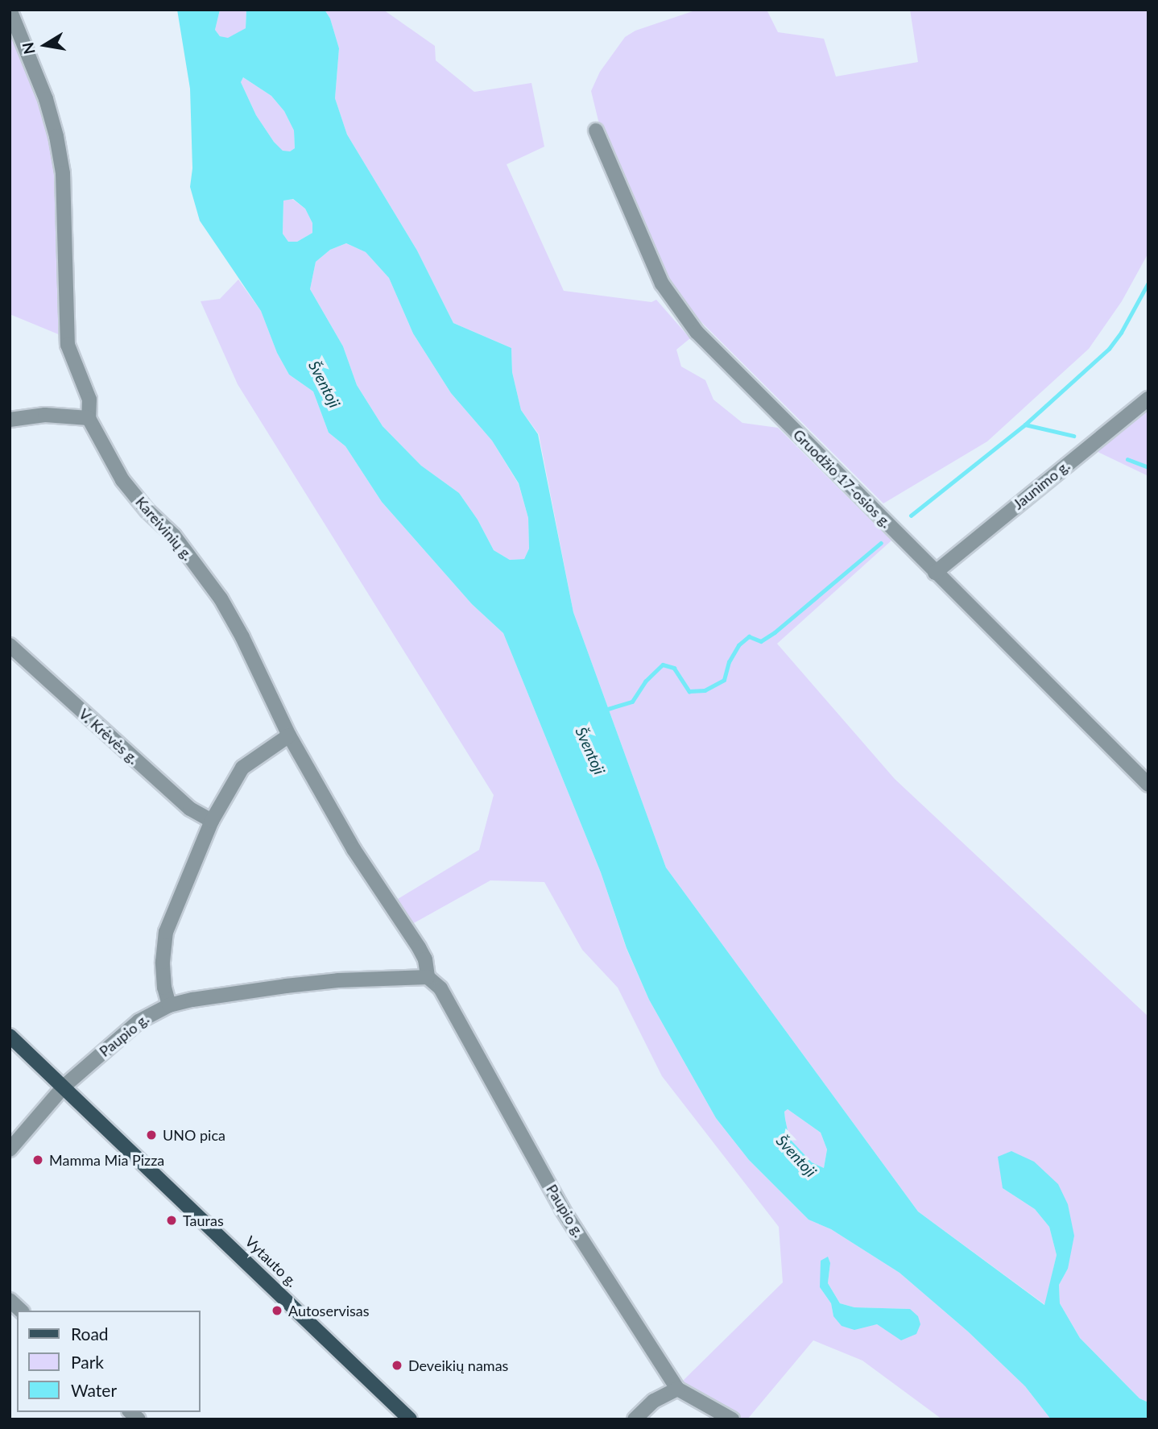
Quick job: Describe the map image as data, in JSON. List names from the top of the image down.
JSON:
{
  "streets": {
    "main road": ["Vytauto g."],
    "street": [
      "Gruodžio 17-osios g.",
      "Jaunimo g.",
      "Kareivinių g.",
      "V. Krėvės g.",
      "Paupio g."
    ]
  },
  "crossings": [
    ["Gruodžio 17-osios g.", "Jaunimo g."],
    ["Kareivinių g.", "Paupio g."],
    ["Paupio g.", "Vytauto g."]
  ],
  "water": ["Šventoji"],
  "places": [
    "UNO pica",
    "Mamma Mia Pizza",
    "Tauras",
    "Autoservisas",
    "Deveikių namas"
  ],
  "legend": ["Road", "Park", "Water"],
  "north": "left"
}
